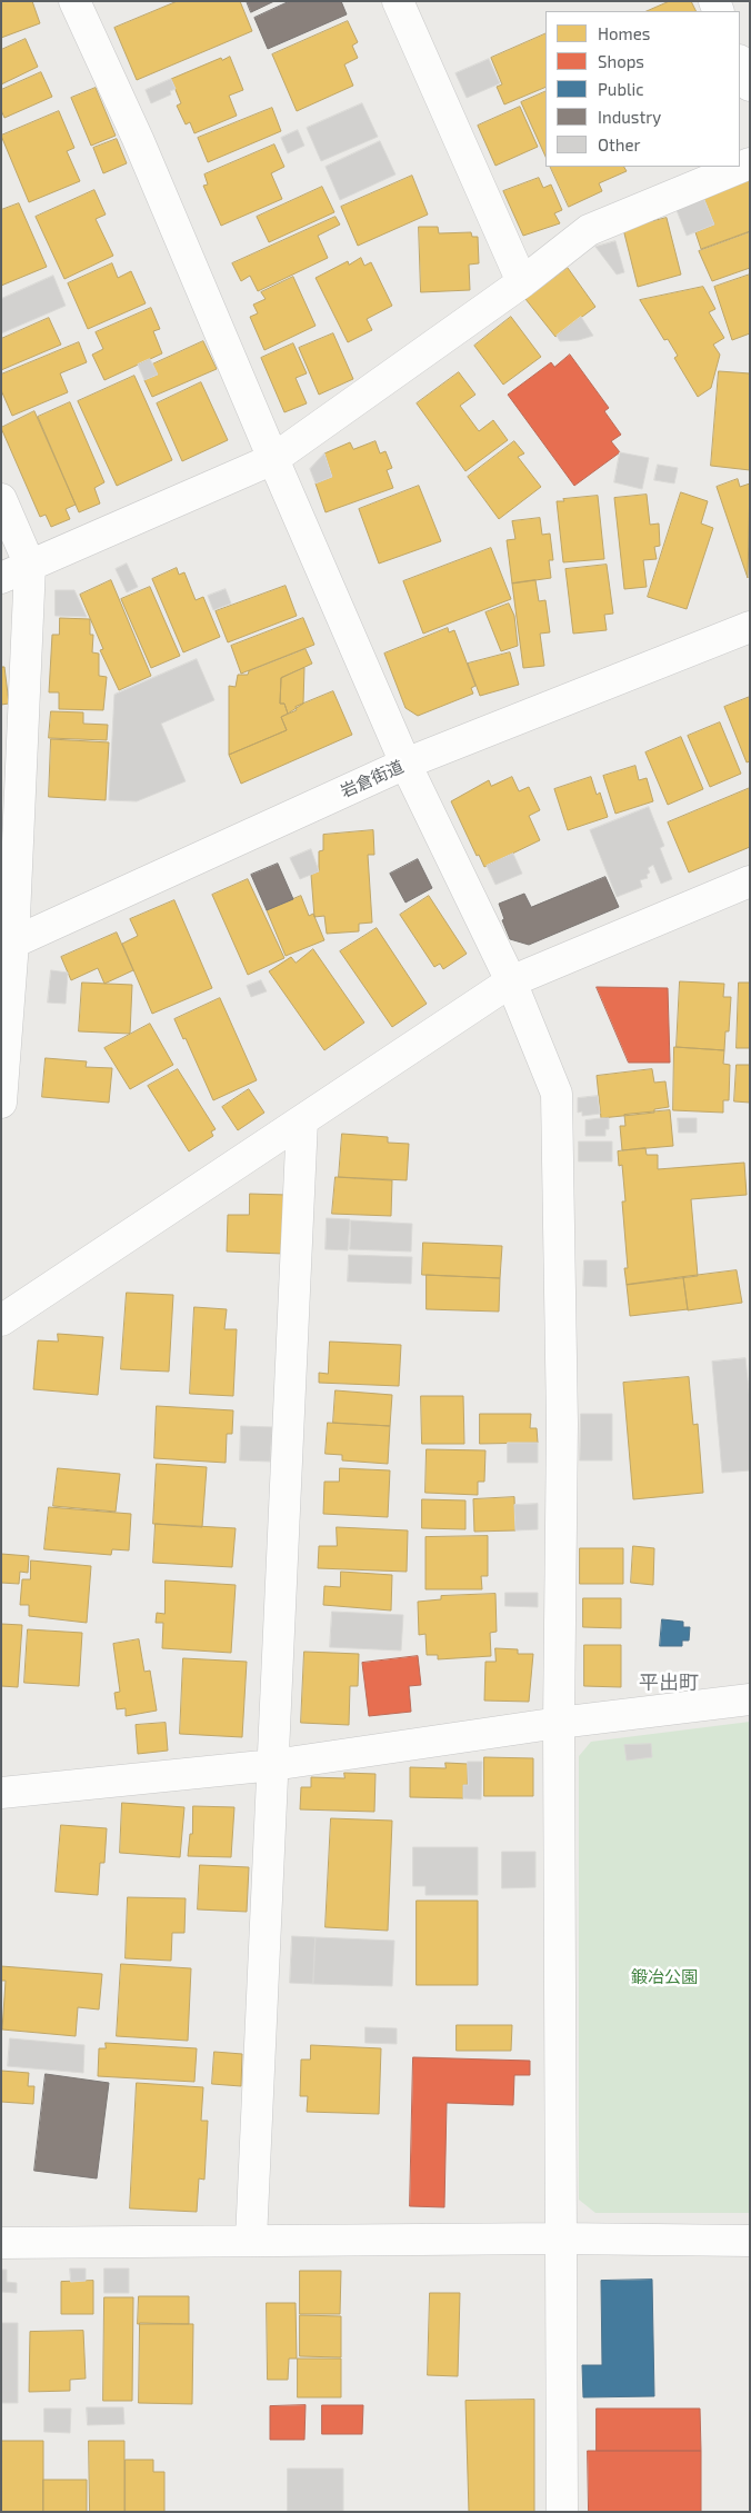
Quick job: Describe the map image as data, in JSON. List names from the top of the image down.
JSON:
{
  "streets": {
    "street": ["岩倉街道"]
  },
  "districts": ["平出町"],
  "parks": ["鍛冶公園"],
  "legend": [
    "Homes",
    "Shops",
    "Public",
    "Industry",
    "Other"
  ]
}
